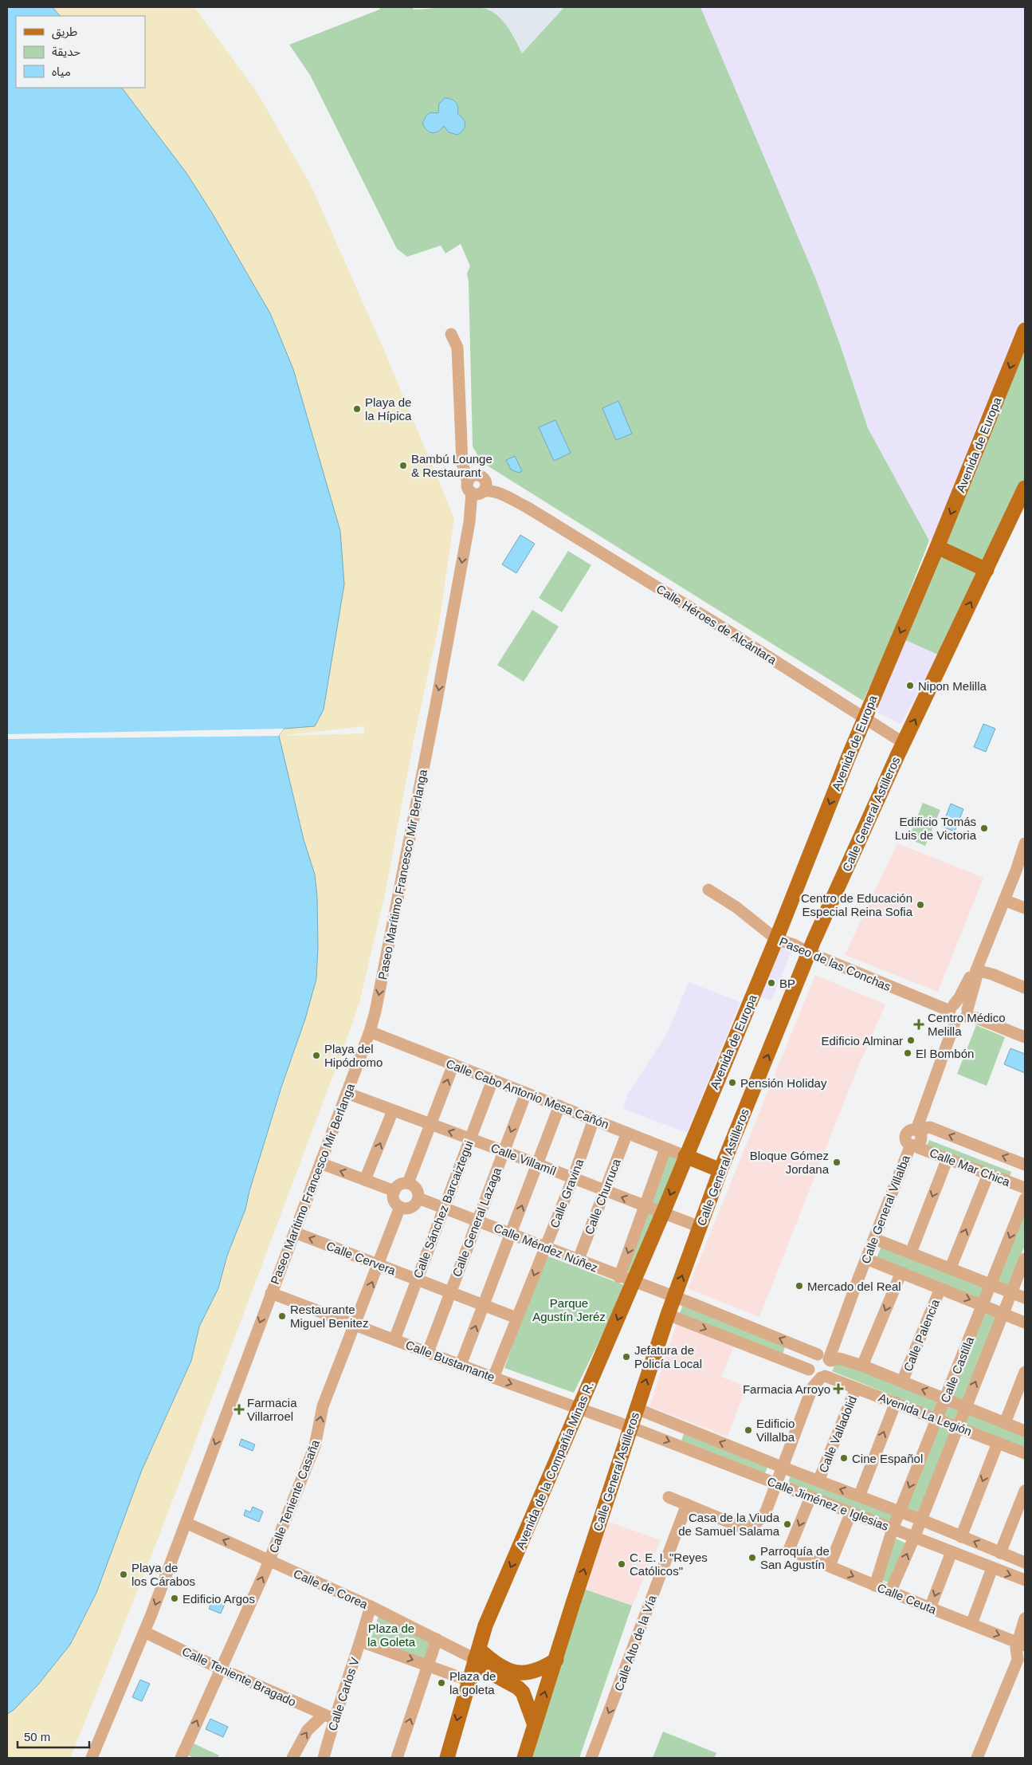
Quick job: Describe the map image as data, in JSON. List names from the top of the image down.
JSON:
{
  "streets": {
    "main road": ["Avenida de Europa", "Calle General Astilleros", "Avenida de la Compañía Minas R."],
    "street": [
      "Calle Héroes de Alcántara",
      "Paseo Marítimo Francesco Mir Berlanga",
      "Paseo de las Conchas",
      "Calle Cabo Antonio Mesa Cañón",
      "Calle Villamíl",
      "Calle Mar Chica",
      "Calle Gravina",
      "Calle Churruca",
      "Calle Sánchez Barcaiztegui",
      "Calle General Villalba",
      "Calle General Lazaga",
      "Calle Méndez Núñez",
      "Calle Cervera",
      "Calle Palencia",
      "Calle Bustamante",
      "Calle Castilla",
      "Avenida La Legión",
      "Calle Valladolid",
      "Calle Teniente Casaña",
      "Calle Jiménez e Iglesias",
      "Calle de Corea",
      "Calle Ceuta",
      "Calle Alto de la Vía",
      "Calle Teniente Bragado",
      "Calle Carlos V"
    ]
  },
  "crossings": [
    ["Avenida de Europa", "Calle Héroes de Alcántara"],
    ["Avenida de Europa", "Paseo de las Conchas"],
    ["Avenida de Europa", "Calle Cabo Antonio Mesa Cañón"],
    ["Avenida de Europa", "Calle Villamíl"],
    ["Avenida de Europa", "Avenida de la Compañía Minas R."],
    ["Calle Héroes de Alcántara", "Calle General Astilleros"],
    ["Calle Héroes de Alcántara", "Paseo Marítimo Francesco Mir Berlanga"],
    ["Calle General Astilleros", "Paseo de las Conchas"],
    ["Calle General Astilleros", "Calle Villamíl"],
    ["Calle General Astilleros", "Calle Méndez Núñez"],
    ["Calle General Astilleros", "Calle Bustamante"],
    ["Calle General Astilleros", "Avenida La Legión"],
    ["Calle General Astilleros", "Calle Jiménez e Iglesias"],
    ["Paseo Marítimo Francesco Mir Berlanga", "Calle Cabo Antonio Mesa Cañón"],
    ["Paseo Marítimo Francesco Mir Berlanga", "Calle Villamíl"],
    ["Paseo Marítimo Francesco Mir Berlanga", "Calle Cervera"],
    ["Paseo Marítimo Francesco Mir Berlanga", "Calle Bustamante"],
    ["Paseo Marítimo Francesco Mir Berlanga", "Calle de Corea"],
    ["Paseo Marítimo Francesco Mir Berlanga", "Calle Teniente Bragado"],
    ["Calle Cabo Antonio Mesa Cañón", "Calle Gravina"],
    ["Calle Cabo Antonio Mesa Cañón", "Calle Churruca"],
    ["Calle Cabo Antonio Mesa Cañón", "Calle Sánchez Barcaiztegui"],
    ["Calle Cabo Antonio Mesa Cañón", "Calle General Lazaga"],
    ["Calle Villamíl", "Calle Gravina"],
    ["Calle Villamíl", "Calle Churruca"],
    ["Calle Villamíl", "Calle Sánchez Barcaiztegui"],
    ["Calle Villamíl", "Calle General Lazaga"],
    ["Calle Villamíl", "Avenida de la Compañía Minas R."],
    ["Calle Mar Chica", "Calle General Villalba"],
    ["Calle Gravina", "Calle Méndez Núñez"],
    ["Calle Gravina", "Calle Cervera"],
    ["Calle Gravina", "Calle Bustamante"],
    ["Calle Churruca", "Calle Méndez Núñez"],
    ["Calle Sánchez Barcaiztegui", "Calle Méndez Núñez"],
    ["Calle Sánchez Barcaiztegui", "Calle Cervera"],
    ["Calle Sánchez Barcaiztegui", "Calle Bustamante"],
    ["Calle General Villalba", "Avenida La Legión"],
    ["Calle General Lazaga", "Calle Méndez Núñez"],
    ["Calle General Lazaga", "Calle Cervera"],
    ["Calle General Lazaga", "Calle Bustamante"],
    ["Calle Méndez Núñez", "Avenida La Legión"],
    ["Calle Méndez Núñez", "Avenida de la Compañía Minas R."],
    ["Calle Méndez Núñez", "Calle Teniente Casaña"],
    ["Calle Cervera", "Calle Teniente Casaña"],
    ["Calle Palencia", "Avenida La Legión"],
    ["Calle Bustamante", "Avenida de la Compañía Minas R."],
    ["Calle Bustamante", "Calle Teniente Casaña"],
    ["Calle Bustamante", "Calle Jiménez e Iglesias"],
    ["Calle Castilla", "Avenida La Legión"],
    ["Calle Castilla", "Calle Jiménez e Iglesias"],
    ["Calle Castilla", "Calle Ceuta"],
    ["Avenida La Legión", "Calle Valladolid"],
    ["Calle Valladolid", "Calle Jiménez e Iglesias"],
    ["Avenida de la Compañía Minas R.", "Calle de Corea"],
    ["Calle Teniente Casaña", "Calle de Corea"],
    ["Calle Teniente Casaña", "Calle Teniente Bragado"],
    ["Calle Jiménez e Iglesias", "Calle Ceuta"],
    ["Calle de Corea", "Calle Carlos V"],
    ["Calle Teniente Bragado", "Calle Carlos V"]
  ],
  "one_way": [
    "Avenida de Europa",
    "Calle General Astilleros",
    "Paseo Marítimo Francesco Mir Berlanga",
    "Avenida de la Compañía Minas R.",
    "Calle Teniente Casaña",
    "Calle Alto de la Vía"
  ],
  "parks": ["Parque Agustín Jeréz", "Plaza de la Goleta"],
  "places": {
    "other": [
      "Playa de la Hípica",
      "Bambú Lounge & Restaurant",
      "Nipon Melilla",
      "Edificio Tomás Luis de Victoria",
      "Centro de Educación Especial Reina Sofia",
      "BP",
      "Edificio Alminar",
      "El Bombón",
      "Playa del Hipódromo",
      "Pensión Holiday",
      "Bloque Gómez Jordana",
      "Mercado del Real",
      "Restaurante Miguel Benitez",
      "Jefatura de Policía Local",
      "Edificio Villalba",
      "Cine Español",
      "Casa de la Viuda de Samuel Salama",
      "Parroquía de San Agustín",
      "C. E. I. \"Reyes Católicos\"",
      "Playa de los Cárabos",
      "Edificio Argos",
      "Plaza de la goleta"
    ],
    "health": ["Centro Médico Melilla", "Farmacia Arroyo", "Farmacia Villarroel"]
  },
  "legend": ["طريق", "حديقة", "مياه"],
  "scale_bar": "50 m"
}
